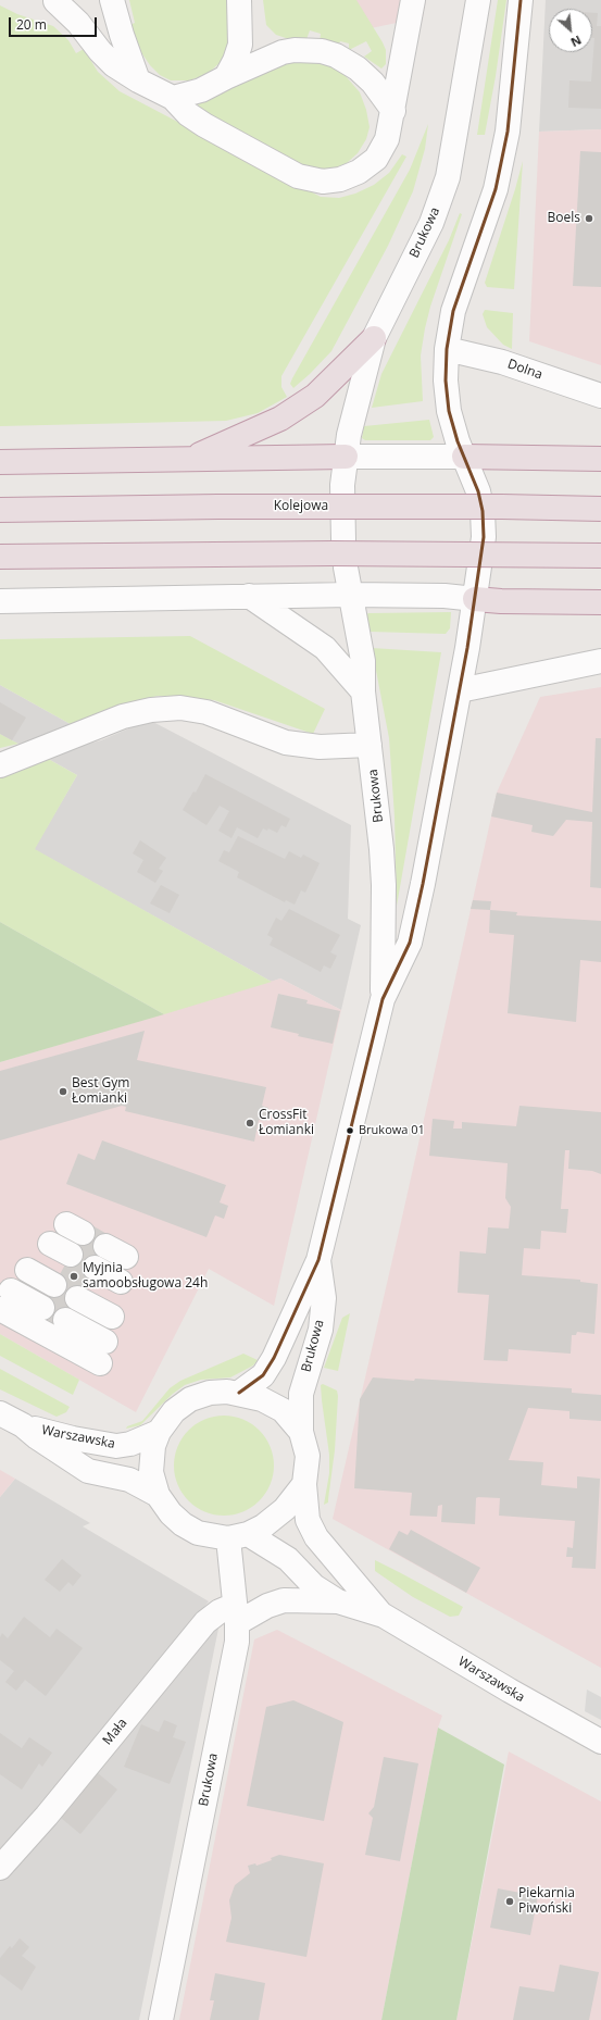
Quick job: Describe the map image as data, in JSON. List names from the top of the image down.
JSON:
{
  "streets": {
    "highway": ["Kolejowa"],
    "street": [
      "Brukowa",
      "Dolna",
      "Warszawska",
      "Mała"
    ]
  },
  "crossings": [
    ["Brukowa", "Warszawska"],
    ["Brukowa", "Mała"],
    ["Warszawska", "Mała"]
  ],
  "places": [
    "Boels",
    "Best Gym Łomianki",
    "CrossFit Łomianki",
    "Brukowa 01",
    "Myjnia samoobsługowa 24h",
    "Piekarnia Piwoński"
  ],
  "scale_bar": "20 m",
  "north": "bottom right"
}
